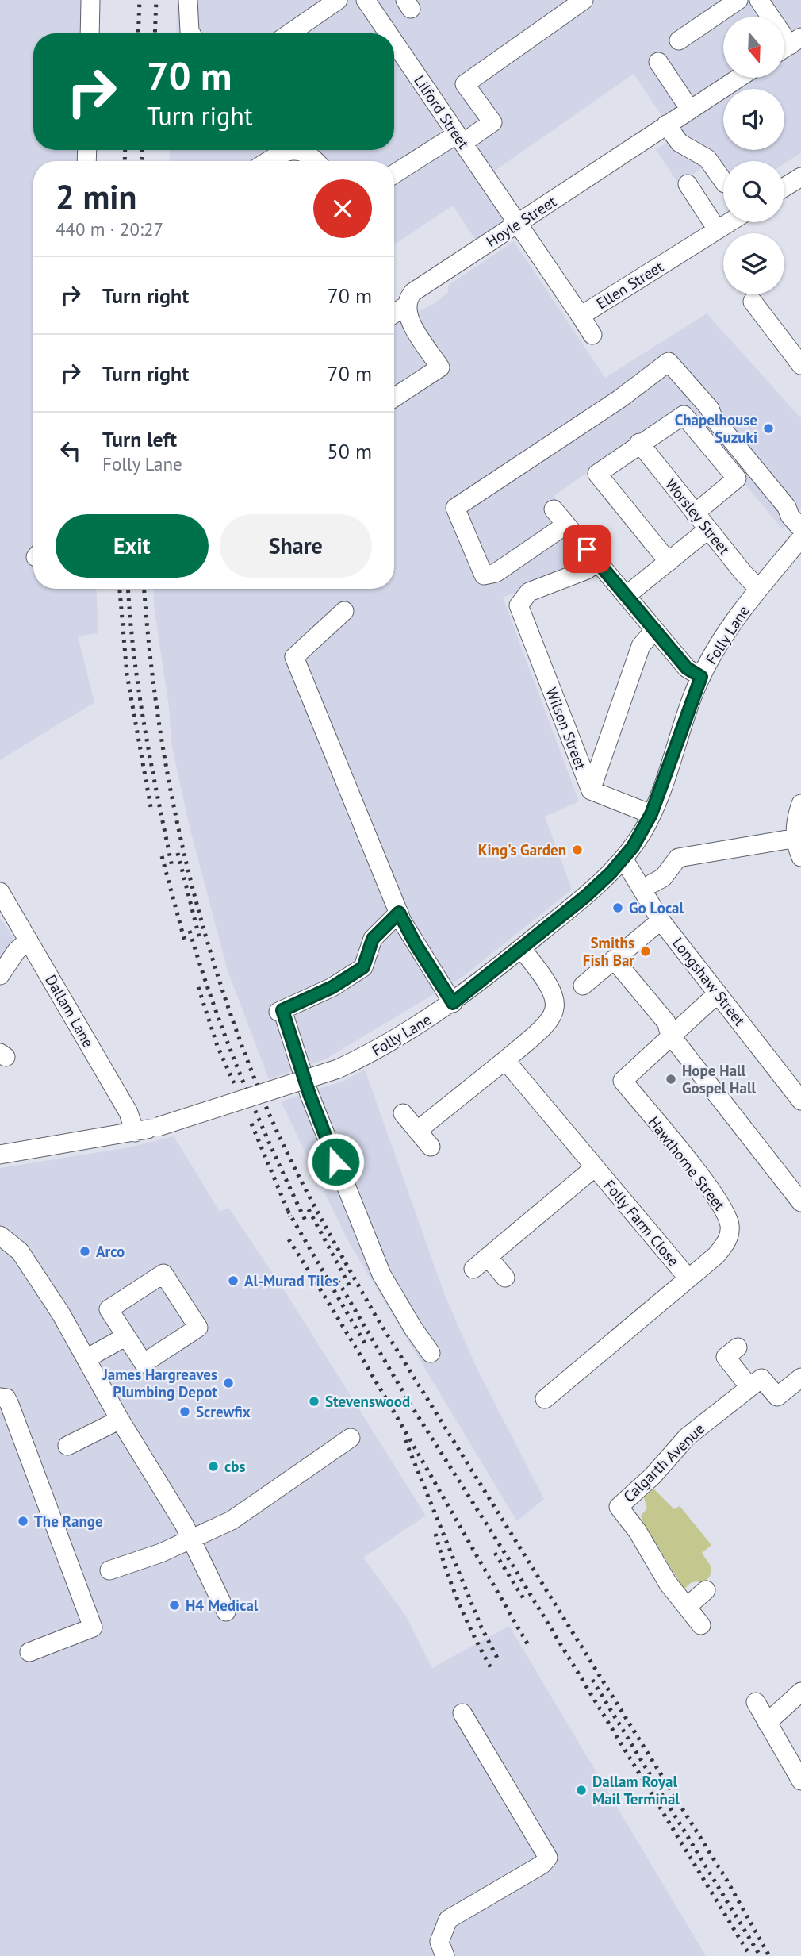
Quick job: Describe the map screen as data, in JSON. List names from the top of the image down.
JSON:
{
  "streets": {
    "street": [
      "Lilford Street",
      "Hoyle Street",
      "Ellen Street",
      "Worsley Street",
      "Folly Lane",
      "Wilson Street",
      "Longshaw Street",
      "Dallam Lane",
      "Hawthorne Street",
      "Folly Farm Close",
      "Calgarth Avenue"
    ]
  },
  "crossings": [
    ["Lilford Street", "Hoyle Street"],
    ["Lilford Street", "Ellen Street"],
    ["Hoyle Street", "Ellen Street"],
    ["Worsley Street", "Folly Lane"],
    ["Folly Lane", "Longshaw Street"],
    ["Folly Lane", "Dallam Lane"],
    ["Longshaw Street", "Hawthorne Street"],
    ["Hawthorne Street", "Folly Farm Close"]
  ],
  "places": [
    "Chapelhouse Suzuki",
    "King's Garden",
    "Go Local",
    "Smiths Fish Bar",
    "Hope Hall Gospel Hall",
    "Arco",
    "Al-Murad Tiles",
    "James Hargreaves Plumbing Depot",
    "Stevenswood",
    "Screwfix",
    "cbs",
    "The Range",
    "H4 Medical",
    "Dallam Royal Mail Terminal"
  ],
  "north": "bottom",
  "page": {
    "turn": ["70 m", "Turn right"],
    "heading": ["2 min", "440 m · 20:27"],
    "list": [
      {
        "name": "Turn right",
        "value": "70 m"
      },
      {
        "name": "Turn right",
        "value": "70 m"
      },
      {
        "name": "Turn left",
        "note": "Folly Lane",
        "value": "50 m"
      }
    ],
    "buttons": ["Exit", "Share"]
  }
}
